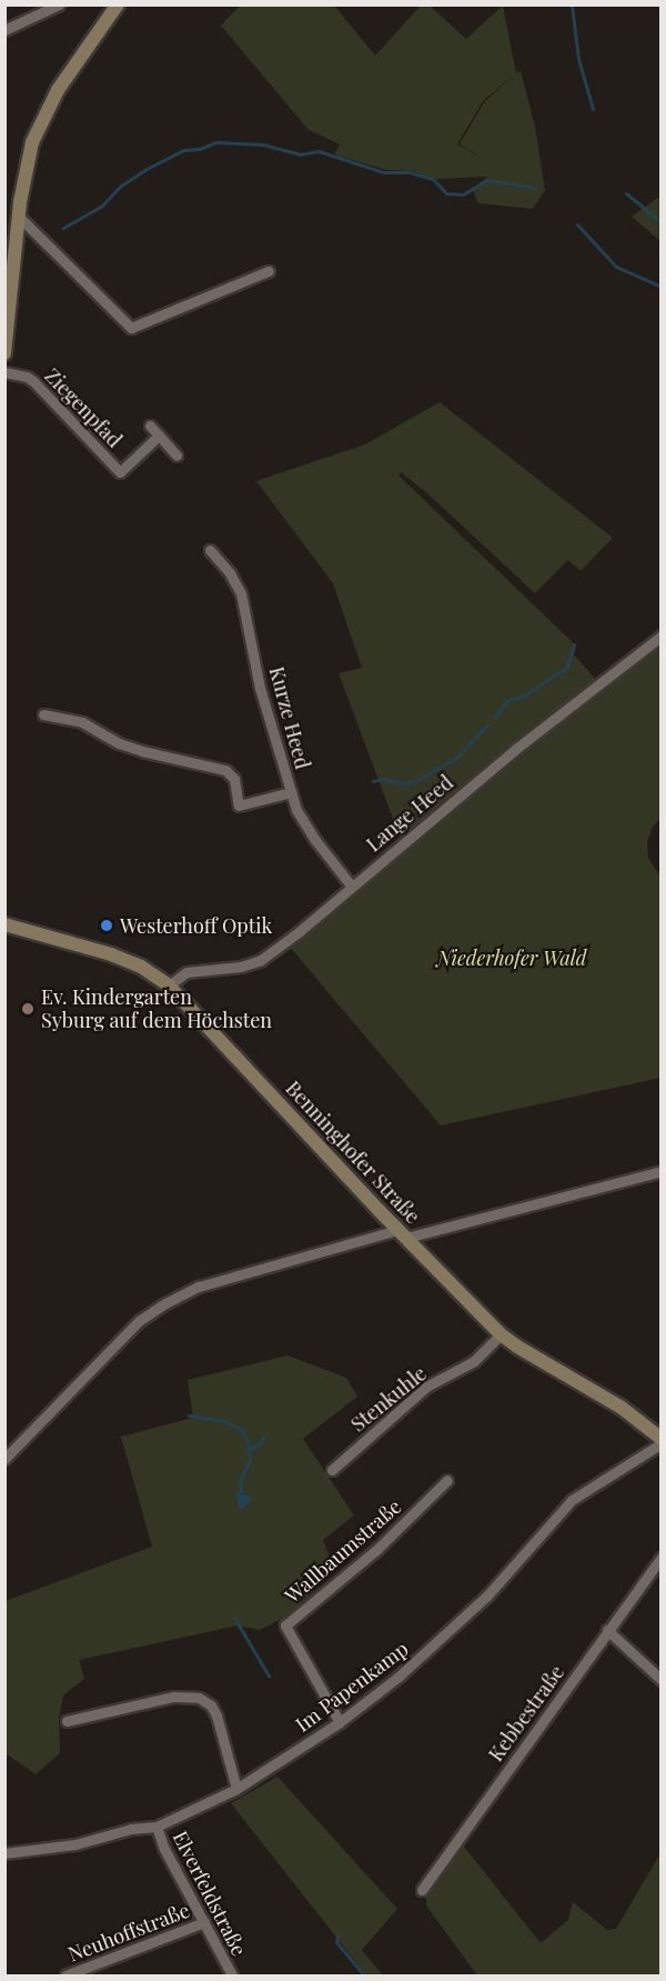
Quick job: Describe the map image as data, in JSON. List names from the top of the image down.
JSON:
{
  "streets": {
    "main road": ["Benninghofer Straße"],
    "street": [
      "Ziegenpfad",
      "Kurze Heed",
      "Lange Heed",
      "Stenkuhle",
      "Wallbaumstraße",
      "Im Papenkamp",
      "Kebbestraße",
      "Elverfeldstraße",
      "Neuhoffstraße"
    ]
  },
  "crossings": [
    ["Kurze Heed", "Lange Heed"],
    ["Lange Heed", "Benninghofer Straße"],
    ["Benninghofer Straße", "Stenkuhle"],
    ["Benninghofer Straße", "Im Papenkamp"],
    ["Wallbaumstraße", "Im Papenkamp"],
    ["Im Papenkamp", "Elverfeldstraße"],
    ["Elverfeldstraße", "Neuhoffstraße"]
  ],
  "parks": ["Niederhofer Wald"],
  "places": ["Westerhoff Optik", "Ev. Kindergarten Syburg auf dem Höchsten"]
}
